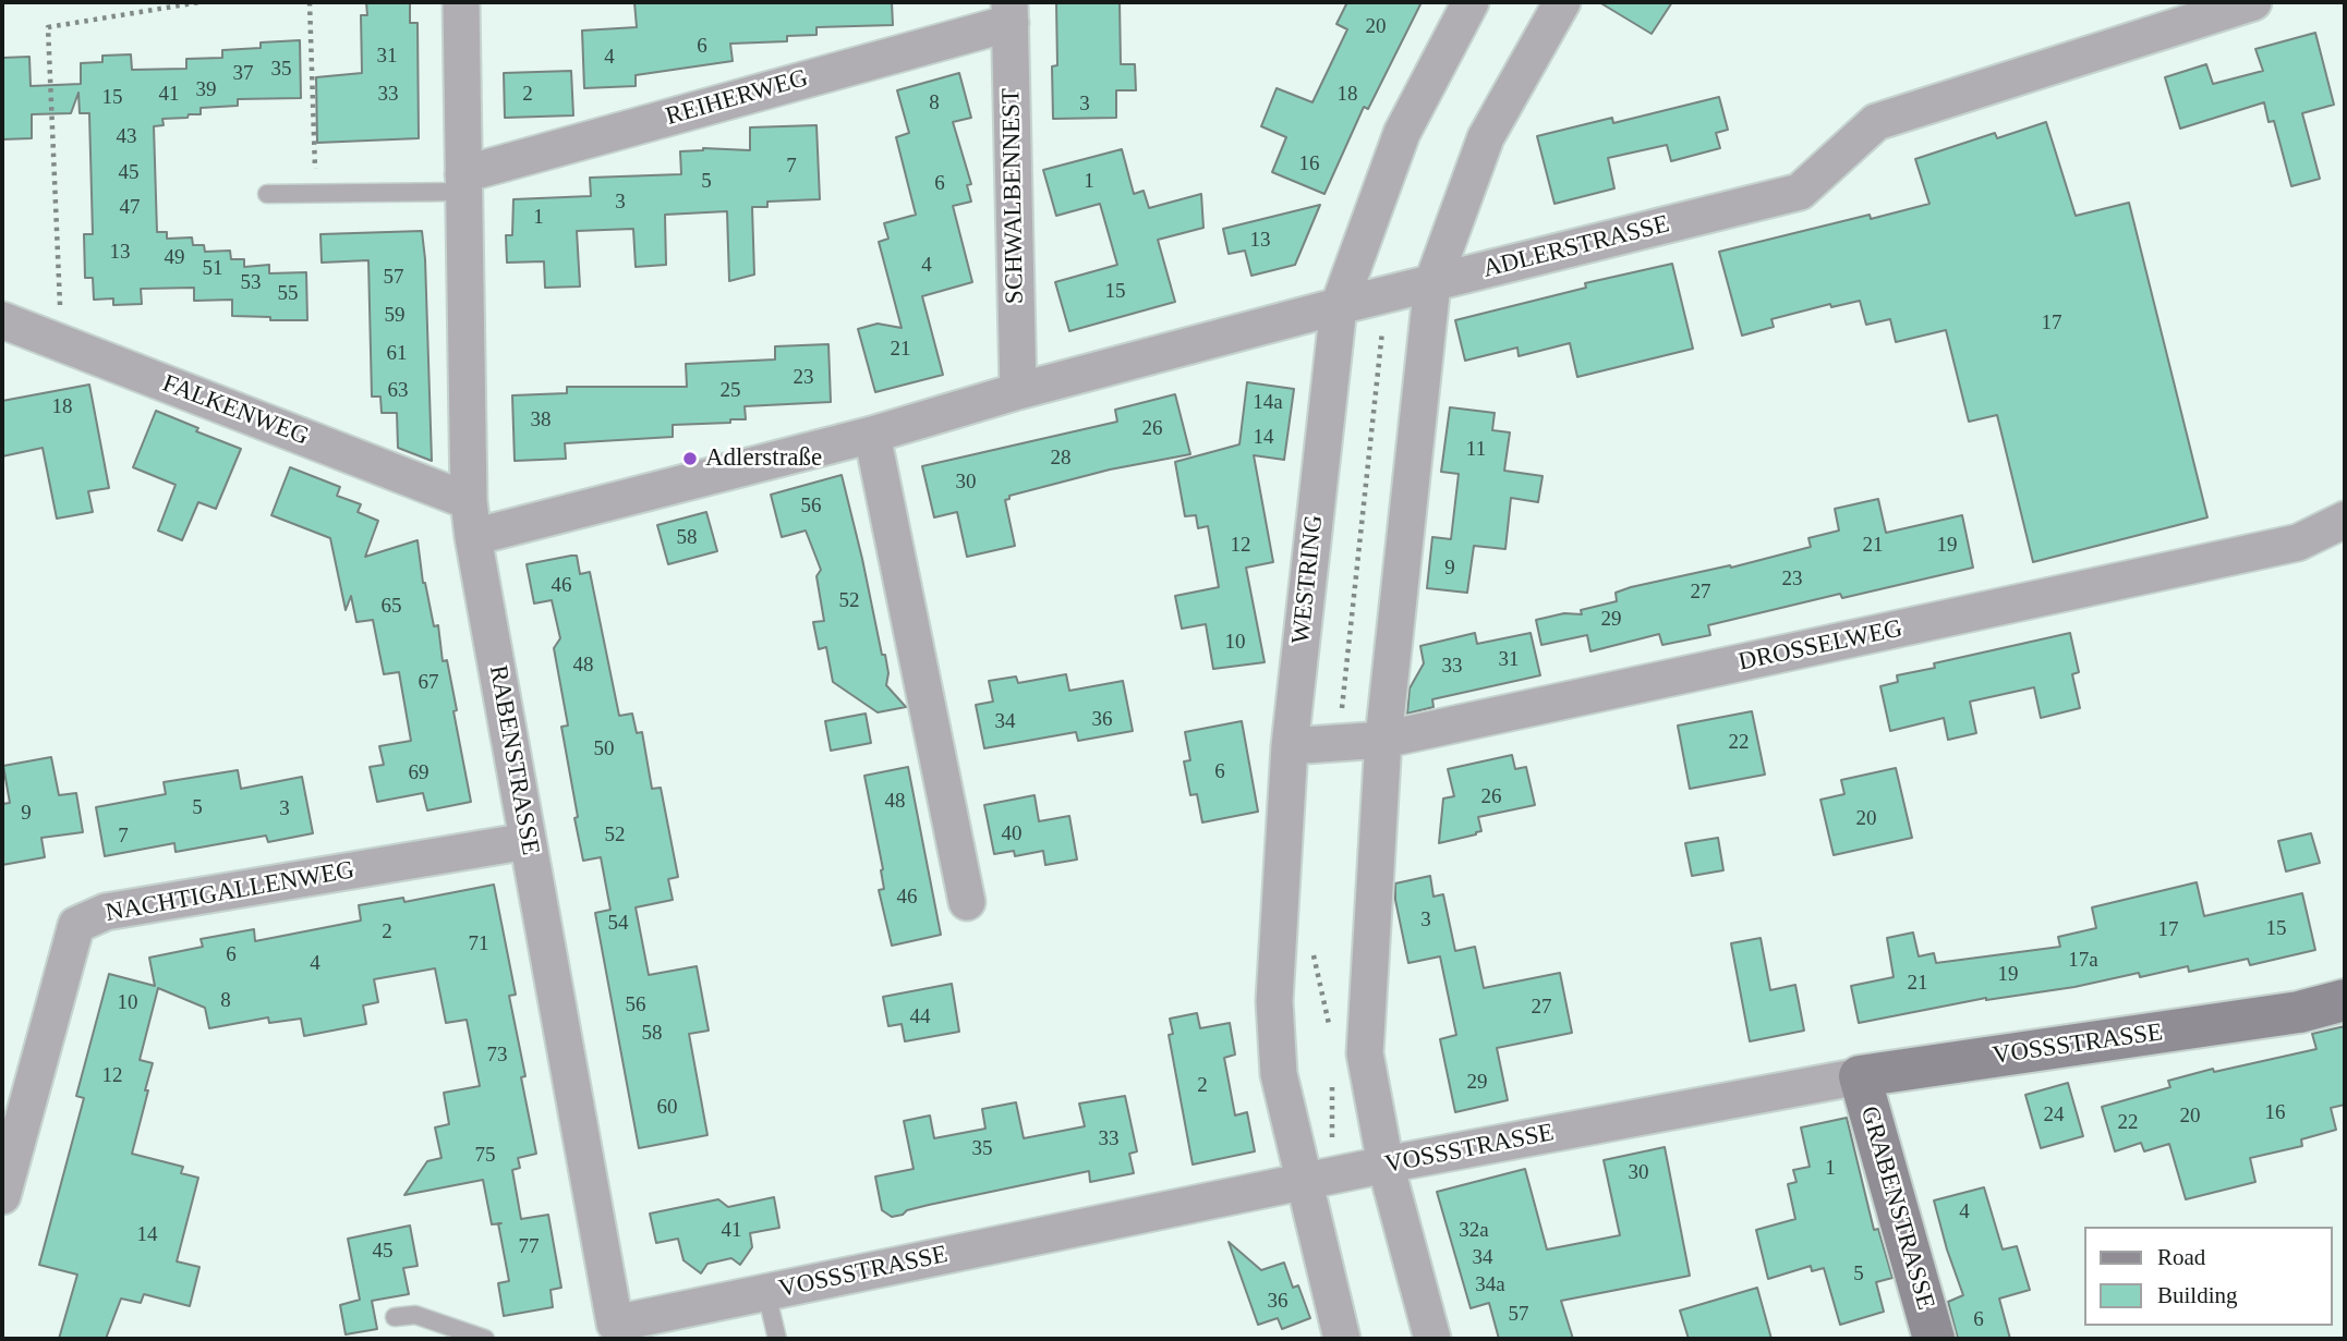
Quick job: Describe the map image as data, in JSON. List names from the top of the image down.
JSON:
{
  "streets": {
    "street": [
      "REIHERWEG",
      "SCHWALBENNEST",
      "ADLERSTRASSE",
      "FALKENWEG",
      "WESTRING",
      "DROSSELWEG",
      "RABENSTRASSE",
      "NACHTIGALLENWEG",
      "VOSSSTRASSE",
      "GRABENSTRASSE"
    ]
  },
  "crossings": [
    ["REIHERWEG", "SCHWALBENNEST"],
    ["REIHERWEG", "RABENSTRASSE"],
    ["SCHWALBENNEST", "ADLERSTRASSE"],
    ["ADLERSTRASSE", "WESTRING"],
    ["ADLERSTRASSE", "RABENSTRASSE"],
    ["FALKENWEG", "RABENSTRASSE"],
    ["WESTRING", "DROSSELWEG"],
    ["WESTRING", "VOSSSTRASSE"],
    ["RABENSTRASSE", "NACHTIGALLENWEG"],
    ["RABENSTRASSE", "VOSSSTRASSE"],
    ["VOSSSTRASSE", "GRABENSTRASSE"]
  ],
  "places": ["Adlerstraße"],
  "house_numbers": [
    "20",
    "6",
    "31",
    "4",
    "35",
    "37",
    "39",
    "41",
    "33",
    "2",
    "18",
    "15",
    "8",
    "3",
    "43",
    "16",
    "7",
    "45",
    "5",
    "1",
    "6",
    "3",
    "47",
    "1",
    "13",
    "13",
    "49",
    "4",
    "51",
    "57",
    "53",
    "15",
    "55",
    "59",
    "17",
    "21",
    "61",
    "23",
    "63",
    "25",
    "14a",
    "18",
    "38",
    "26",
    "14",
    "11",
    "28",
    "30",
    "56",
    "58",
    "12",
    "21",
    "19",
    "9",
    "23",
    "46",
    "27",
    "52",
    "65",
    "29",
    "10",
    "31",
    "48",
    "33",
    "67",
    "36",
    "34",
    "22",
    "50",
    "6",
    "69",
    "26",
    "48",
    "5",
    "3",
    "9",
    "20",
    "40",
    "52",
    "7",
    "46",
    "3",
    "54",
    "15",
    "17",
    "2",
    "71",
    "6",
    "17a",
    "4",
    "19",
    "21",
    "8",
    "10",
    "56",
    "27",
    "44",
    "58",
    "73",
    "12",
    "29",
    "2",
    "60",
    "16",
    "24",
    "20",
    "22",
    "33",
    "35",
    "75",
    "1",
    "30",
    "4",
    "41",
    "32a",
    "14",
    "77",
    "45",
    "34",
    "5",
    "34a",
    "36",
    "57",
    "6"
  ],
  "legend": ["Road", "Building"]
}
